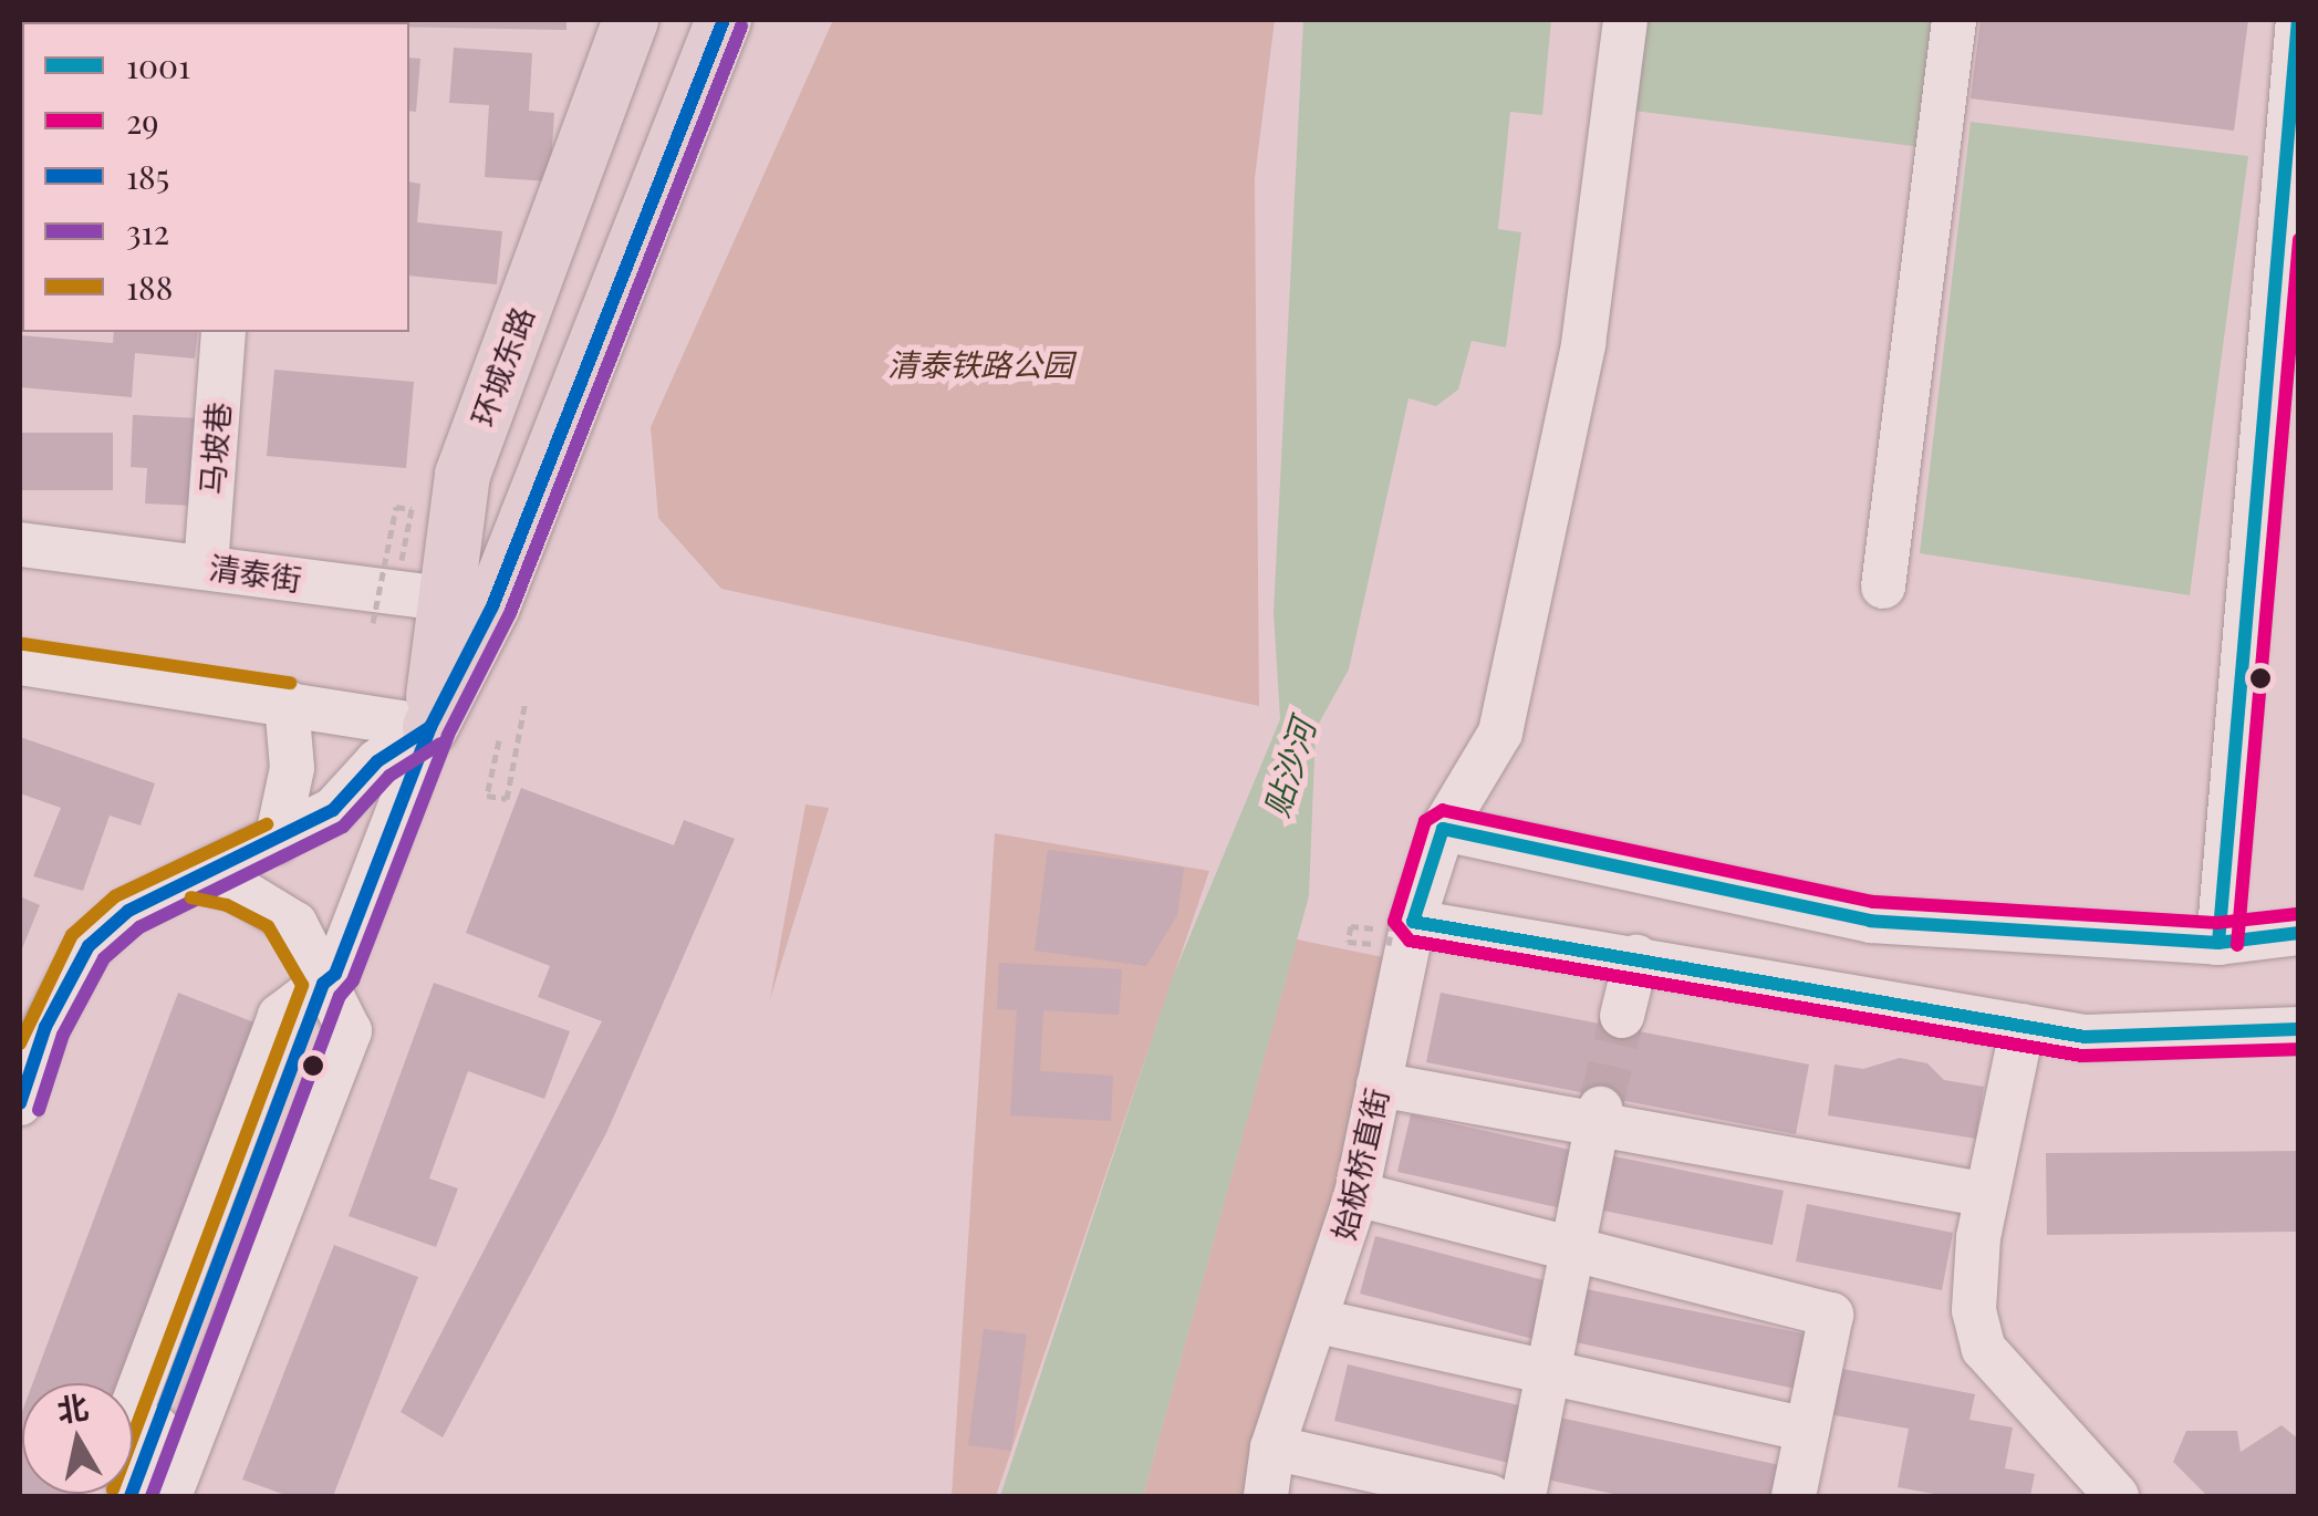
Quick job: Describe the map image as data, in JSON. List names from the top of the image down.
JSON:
{
  "streets": {
    "main road": ["环城东路"],
    "street": ["马坡巷", "清泰街", "始板桥直街"]
  },
  "crossings": [
    ["环城东路", "清泰街"],
    ["马坡巷", "清泰街"]
  ],
  "water": ["贴沙河"],
  "parks": ["清泰铁路公园"],
  "lines": [
    "transit line 1001",
    "transit line 185",
    "transit line 312",
    "transit line 29",
    "transit line 188"
  ],
  "legend": [
    "1001",
    "29",
    "185",
    "312",
    "188"
  ],
  "north": "top"
}
